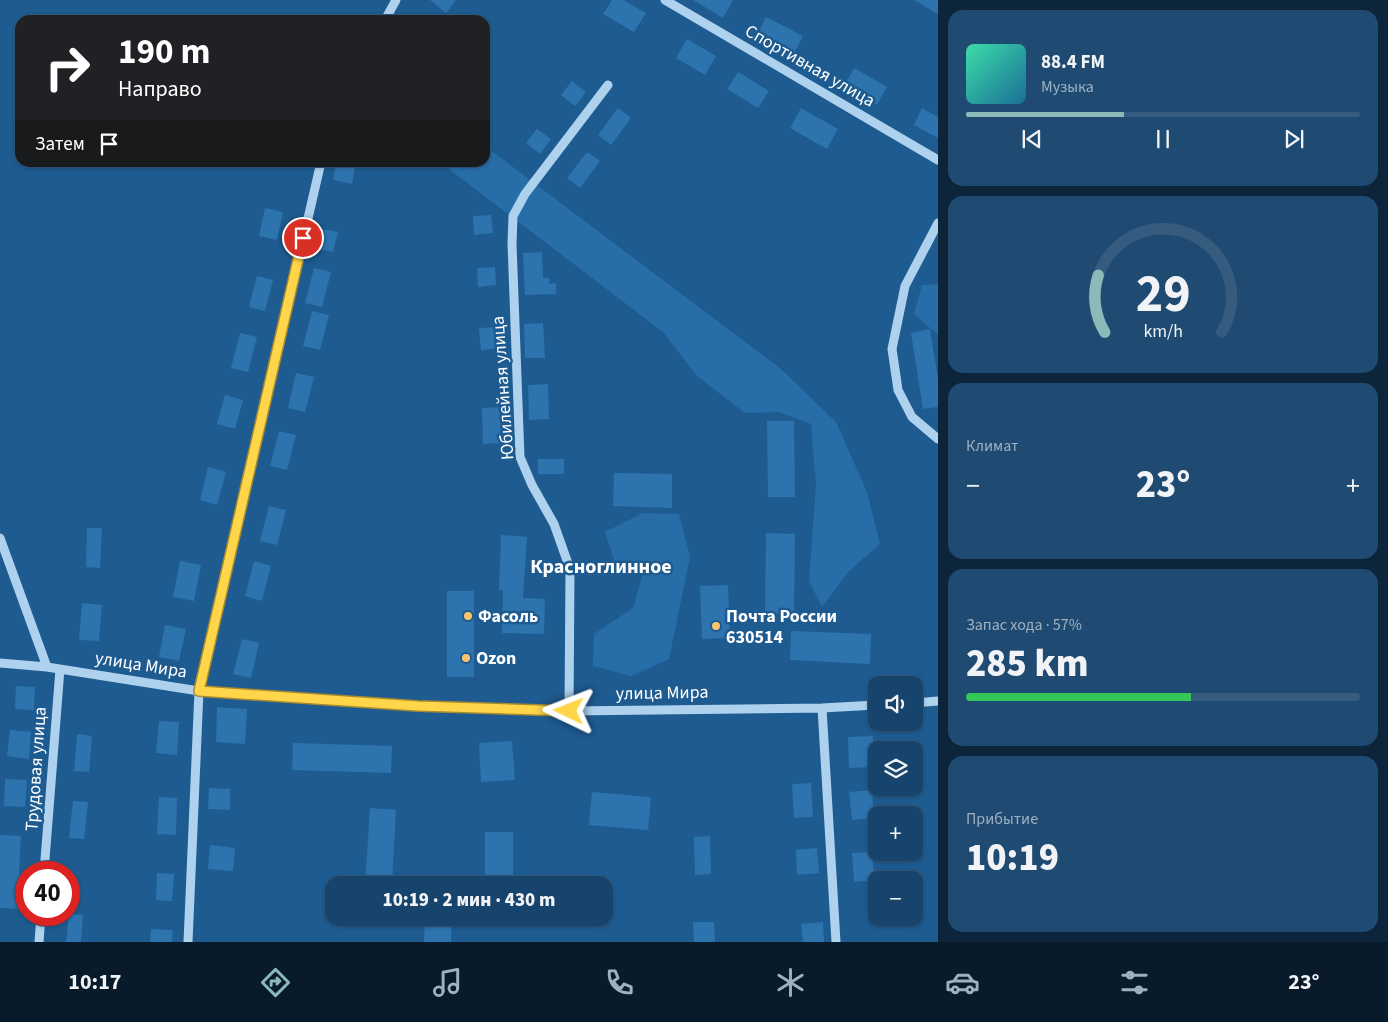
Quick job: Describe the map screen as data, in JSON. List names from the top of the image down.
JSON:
{
  "streets": {
    "street": [
      "Спортивная улица",
      "Юбилейная улица",
      "улица Мира",
      "Трудовая улица"
    ]
  },
  "crossings": [
    ["Юбилейная улица", "улица Мира"],
    ["улица Мира", "Трудовая улица"]
  ],
  "districts": ["Красноглинное"],
  "places": ["Фасоль", "Почта России 630514", "Ozon"],
  "page": {
    "turn": ["190 m", "Направо"],
    "song": ["88.4 FM", "Музыка"],
    "then": "Затем",
    "tile": [
      "Климат",
      ["Запас хода · 57%", "285 km"],
      ["Прибытие", "10:19"]
    ],
    "heat": ["−", "23°", "+"],
    "map_buttons": ["+", "−"],
    "limit": "40",
    "trip": "10:19 · 2 мин · 430 m",
    "tabs": ["10:17", "23°"],
    "gauge": ["29", "km/h"]
  }
}
